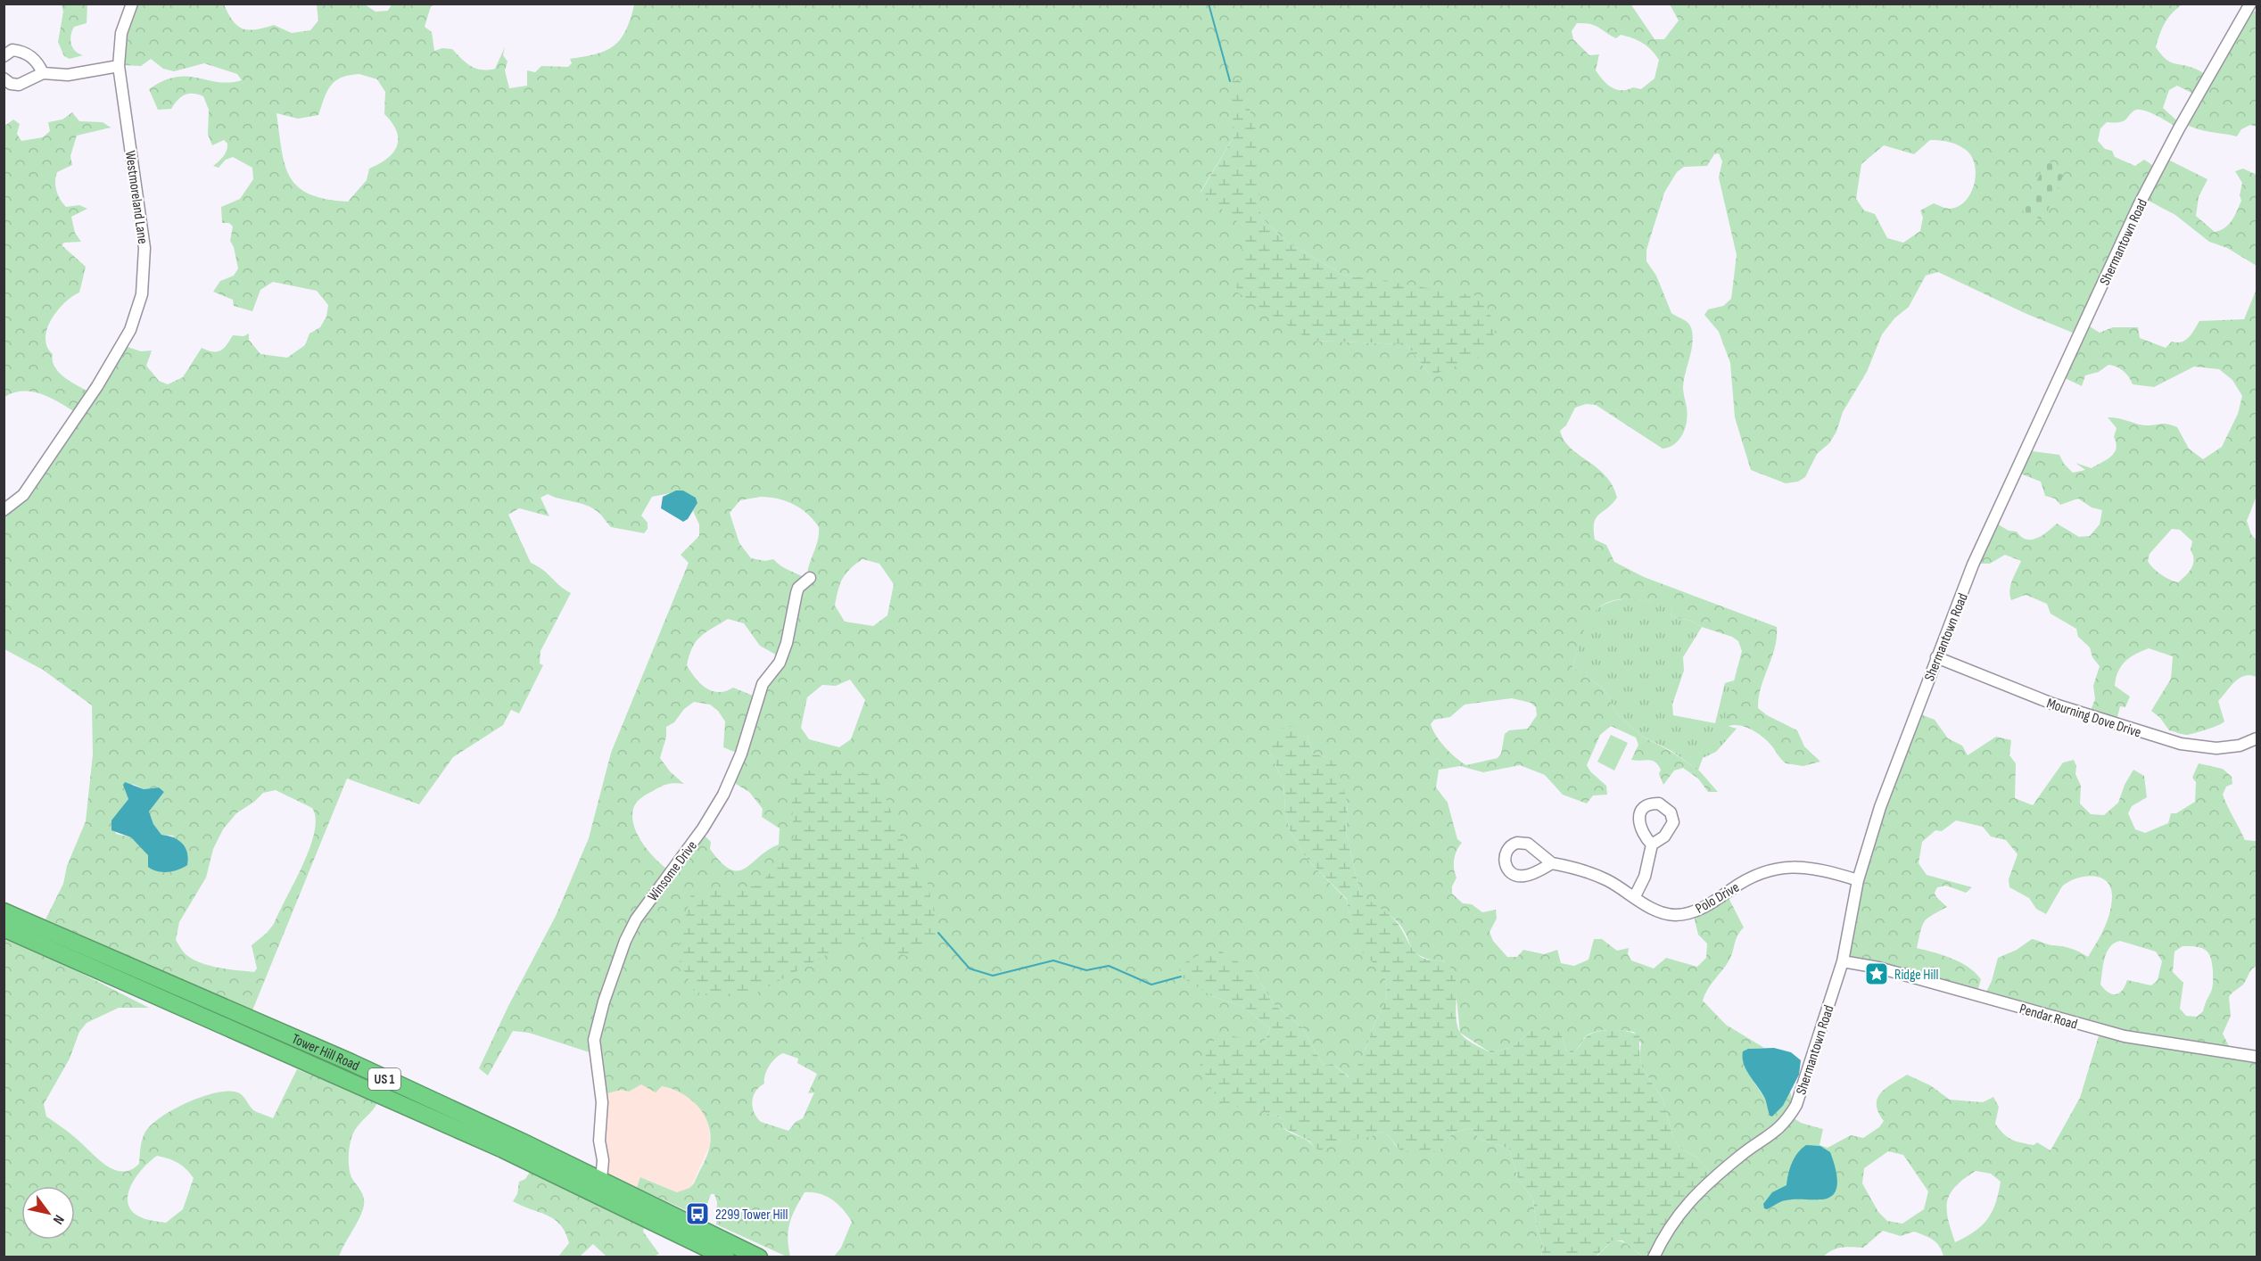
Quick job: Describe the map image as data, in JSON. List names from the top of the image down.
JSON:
{
  "streets": {
    "highway": ["Tower Hill Road", "US 1"],
    "street": [
      "Westmoreland Lane",
      "Shermantown Road",
      "Mourning Dove Drive",
      "Winsome Drive",
      "Polo Drive",
      "Pendar Road"
    ]
  },
  "crossings": [
    ["Shermantown Road", "Mourning Dove Drive"],
    ["Shermantown Road", "Polo Drive"],
    ["Shermantown Road", "Pendar Road"],
    ["Winsome Drive", "Tower Hill Road"]
  ],
  "places": {
    "place": ["Ridge Hill"],
    "bus stop": ["2299 Tower Hill"]
  },
  "north": "bottom right"
}
